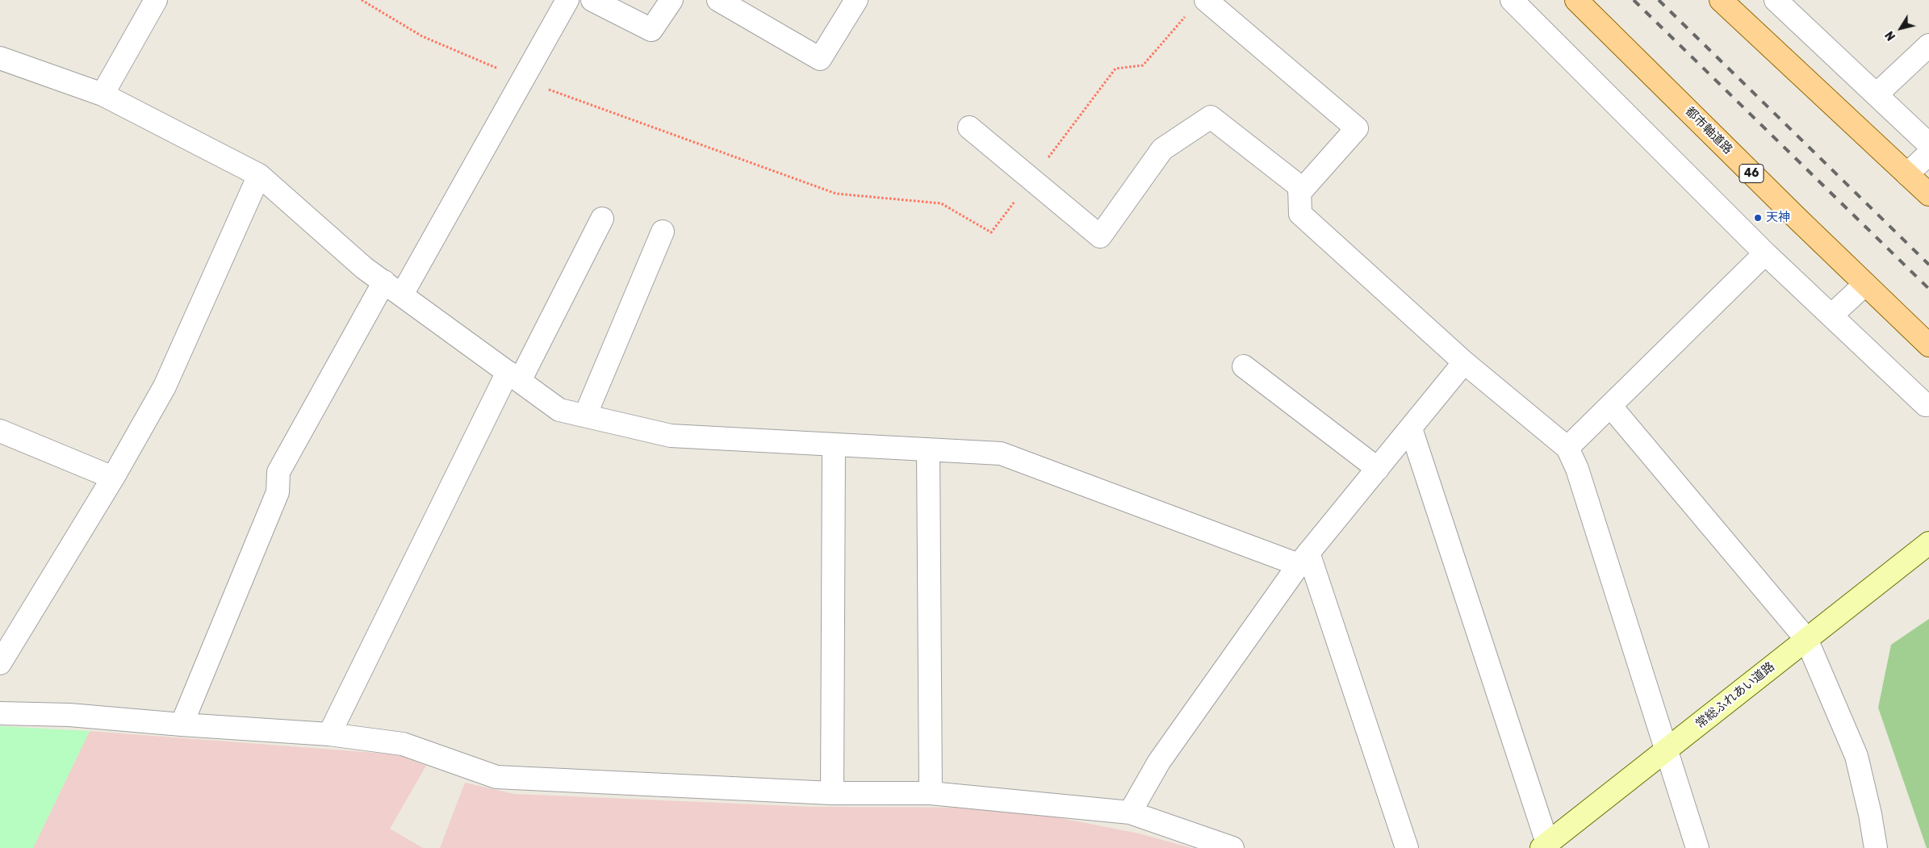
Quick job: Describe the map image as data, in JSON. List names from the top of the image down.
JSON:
{
  "streets": {
    "main road": ["都市軸道路", "46"],
    "street": ["常総ふれあい道路"]
  },
  "places": ["天神"],
  "north": "bottom left"
}
